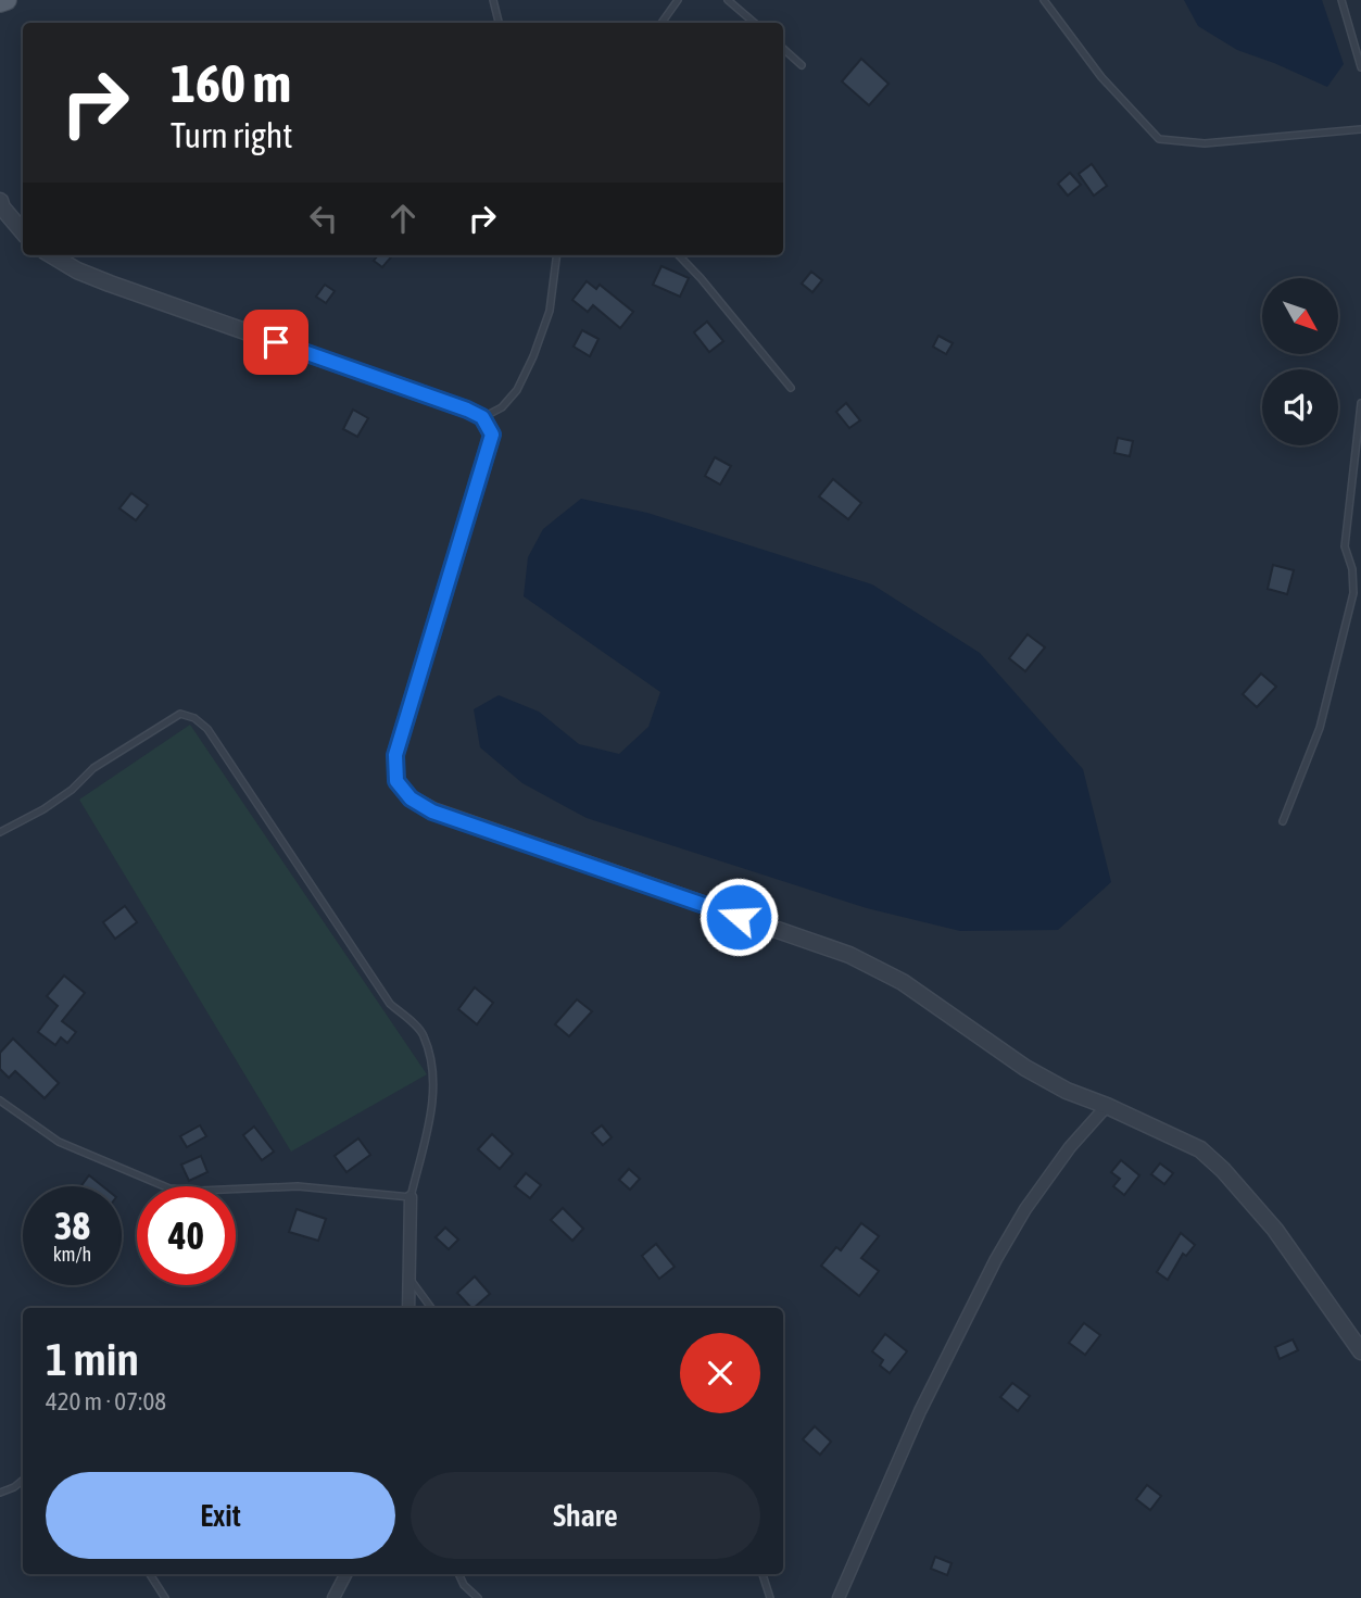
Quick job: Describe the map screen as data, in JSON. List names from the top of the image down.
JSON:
{
  "north": "bottom right",
  "page": {
    "turn": ["160 m", "Turn right"],
    "speed": "38 km/h",
    "limit": "40",
    "heading": ["1 min", "420 m · 07:08"],
    "buttons": ["Exit", "Share"]
  }
}
